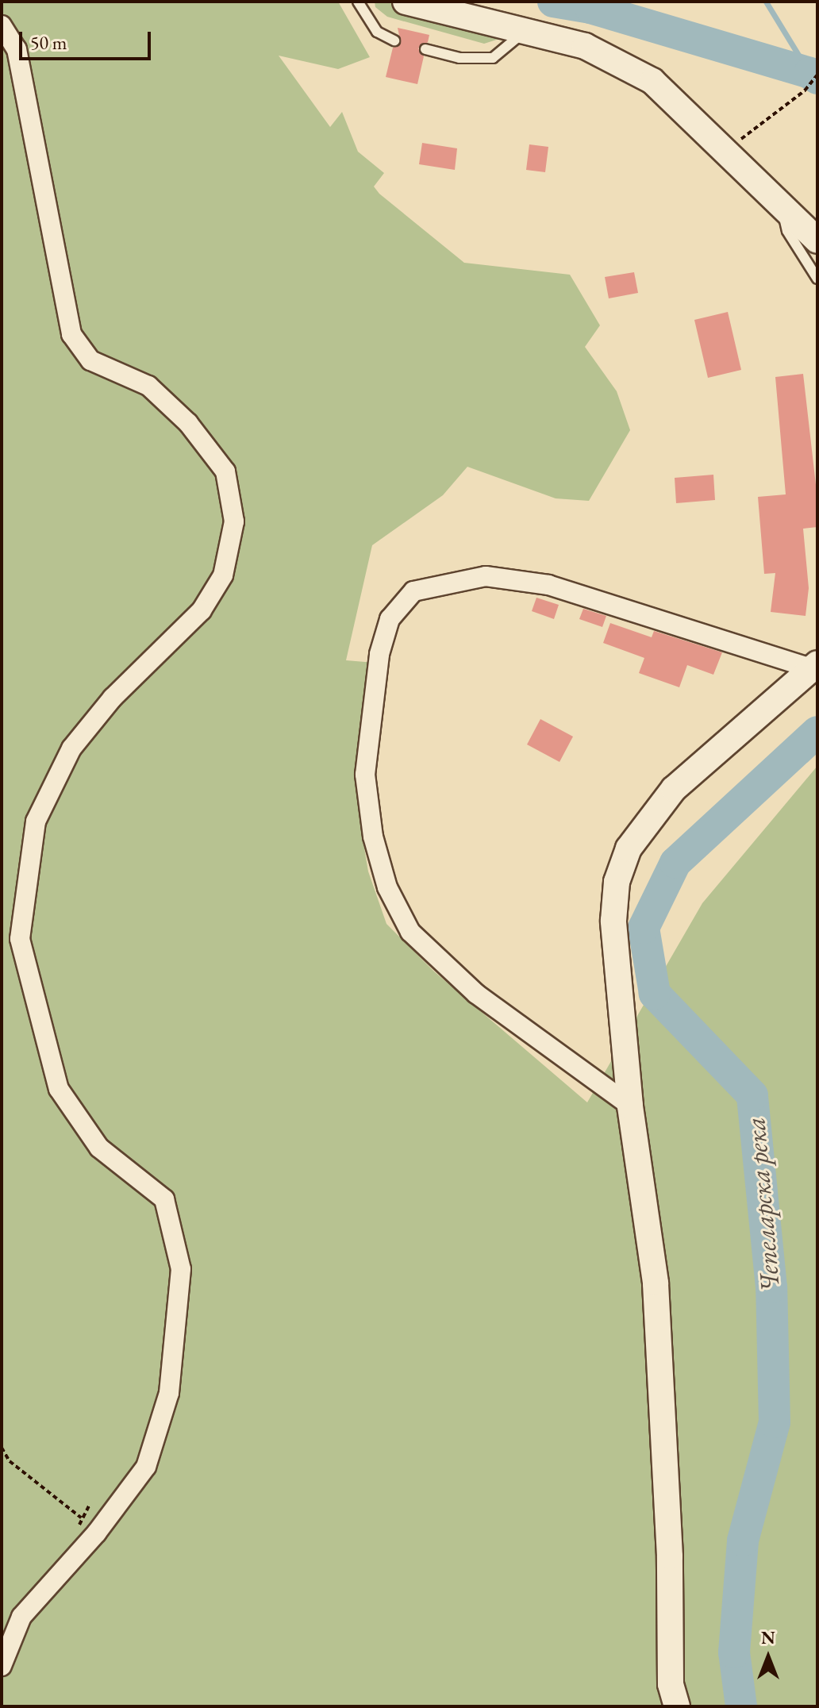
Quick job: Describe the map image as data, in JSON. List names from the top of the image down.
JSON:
{
  "water": ["Чепеларска река"],
  "scale_bar": "50 m",
  "north": "top"
}
